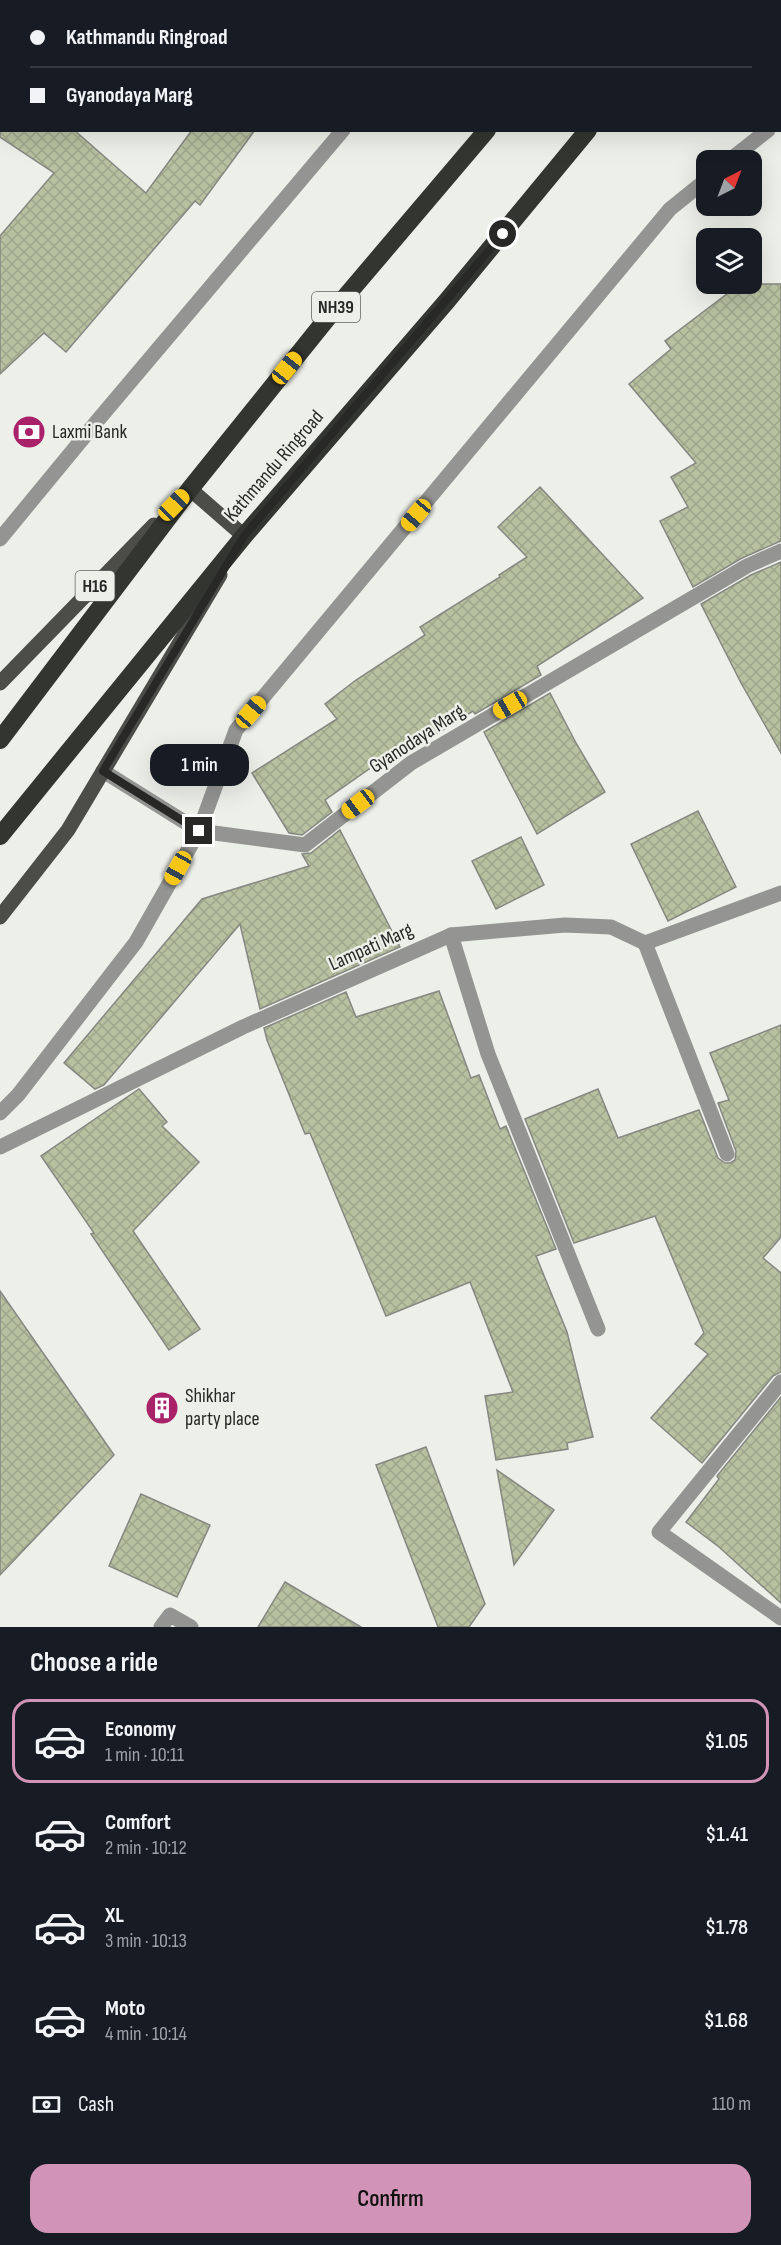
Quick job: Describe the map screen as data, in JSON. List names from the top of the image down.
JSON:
{
  "streets": {
    "highway": ["NH39", "Kathmandu Ringroad"],
    "main road": ["H16"],
    "street": ["Gyanodaya Marg", "Lampati Marg"]
  },
  "crossings": [
    ["NH39", "H16"]
  ],
  "places": {
    "bank": ["Laxmi Bank"],
    "building": ["Shikhar party place"]
  },
  "north": "top right",
  "page": {
    "banner": ["Kathmandu Ringroad", "Gyanodaya Marg"],
    "bubble": "1 min",
    "heading": "Choose a ride",
    "list": [
      {
        "name": "Economy",
        "note": "1 min · 10:11",
        "value": "$1.05"
      },
      {
        "name": "Comfort",
        "note": "2 min · 10:12",
        "value": "$1.41"
      },
      {
        "name": "XL",
        "note": "3 min · 10:13",
        "value": "$1.78"
      },
      {
        "name": "Moto",
        "note": "4 min · 10:14",
        "value": "$1.68"
      }
    ],
    "pay": ["Cash", "110 m"],
    "buttons": "Confirm"
  }
}
